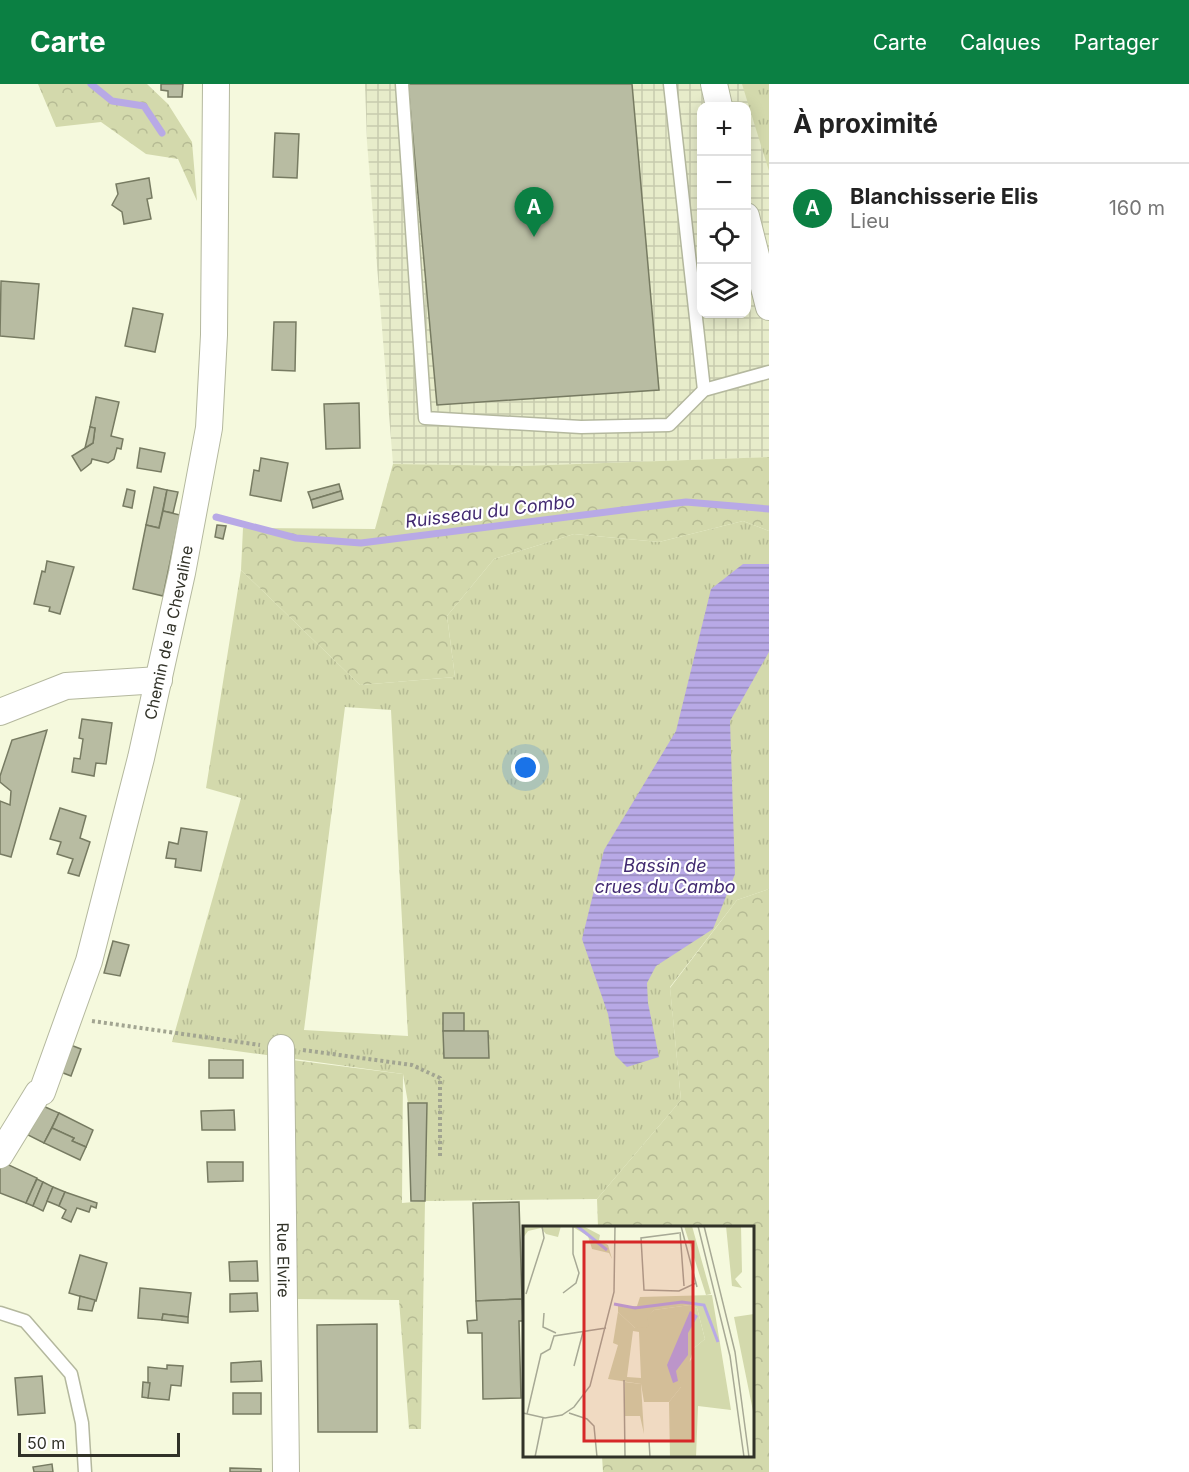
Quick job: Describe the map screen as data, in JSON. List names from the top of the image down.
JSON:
{
  "streets": {
    "street": ["Chemin de la Chevaline", "Rue Elvire"]
  },
  "water": ["Ruisseau du Combo", "Bassin de crues du Cambo"],
  "scale_bar": "50 m",
  "page": {
    "header": "Carte",
    "nav": ["Carte", "Calques", "Partager"],
    "heading": "À proximité",
    "map_buttons": ["+", "−"],
    "list": [
      {
        "mark": "A",
        "name": "Blanchisserie Elis",
        "note": "Lieu",
        "value": "160 m"
      }
    ],
    "pins": "A",
    "scale": "50 m"
  }
}
